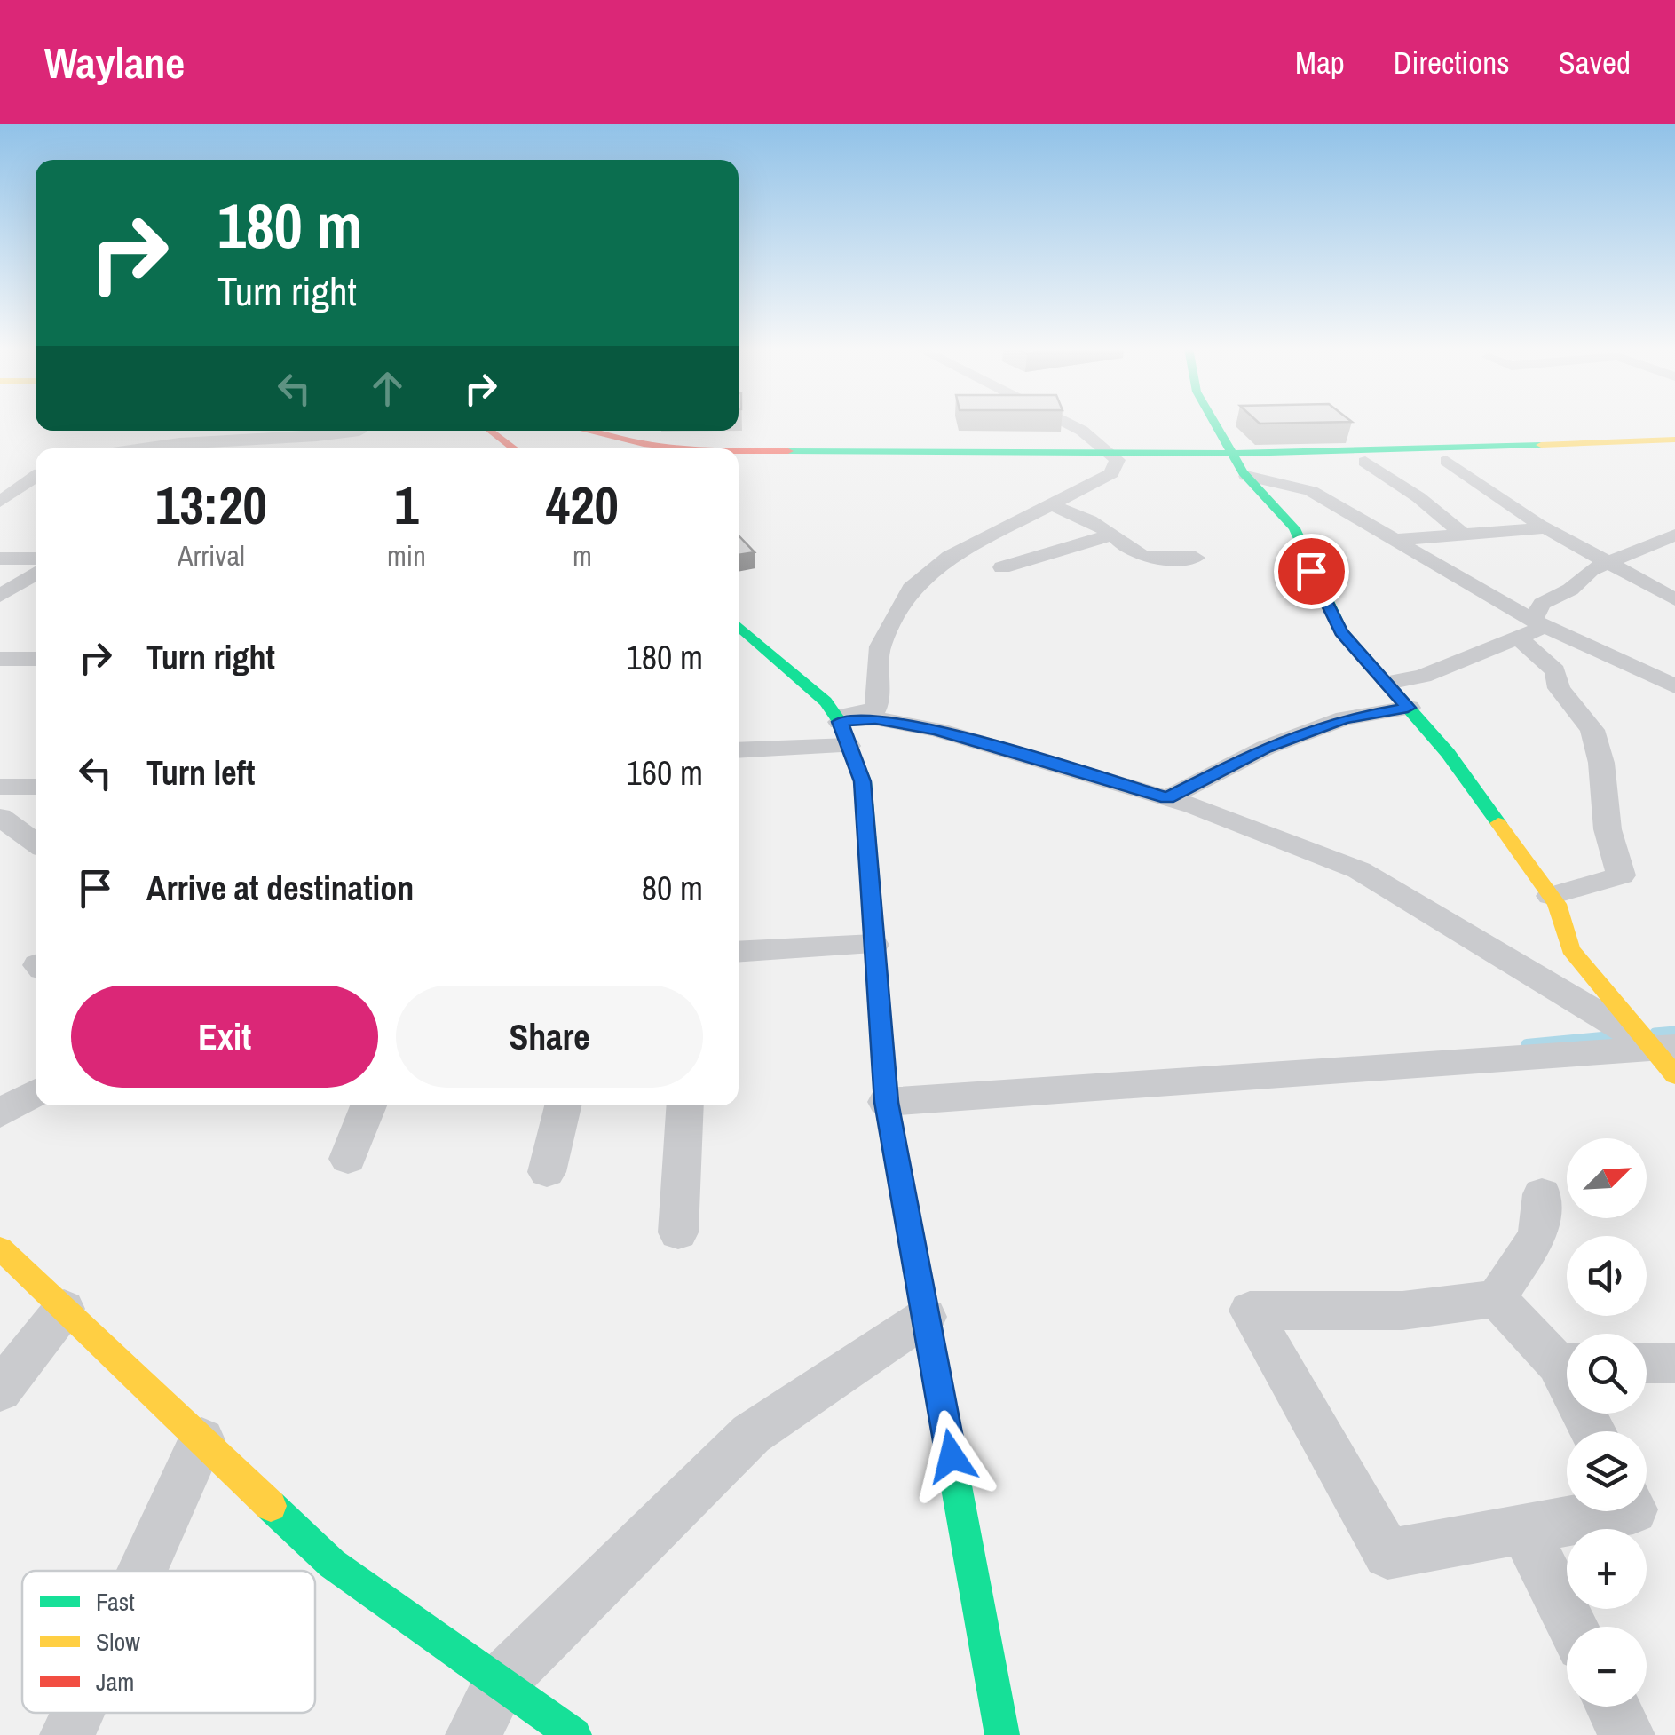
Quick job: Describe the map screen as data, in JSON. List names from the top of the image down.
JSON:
{
  "legend": ["Fast", "Slow", "Jam"],
  "north": "top right",
  "page": {
    "header": "Waylane",
    "nav": ["Map", "Directions", "Saved"],
    "turn": ["180 m", "Turn right"],
    "eta": [
      "13:20",
      "Arrival",
      "1",
      "min",
      "420",
      "m"
    ],
    "list": [
      {
        "name": "Turn right",
        "value": "180 m"
      },
      {
        "name": "Turn left",
        "value": "160 m"
      },
      {
        "name": "Arrive at destination",
        "value": "80 m"
      }
    ],
    "buttons": ["Exit", "Share"],
    "map_buttons": ["+", "−"]
  }
}
